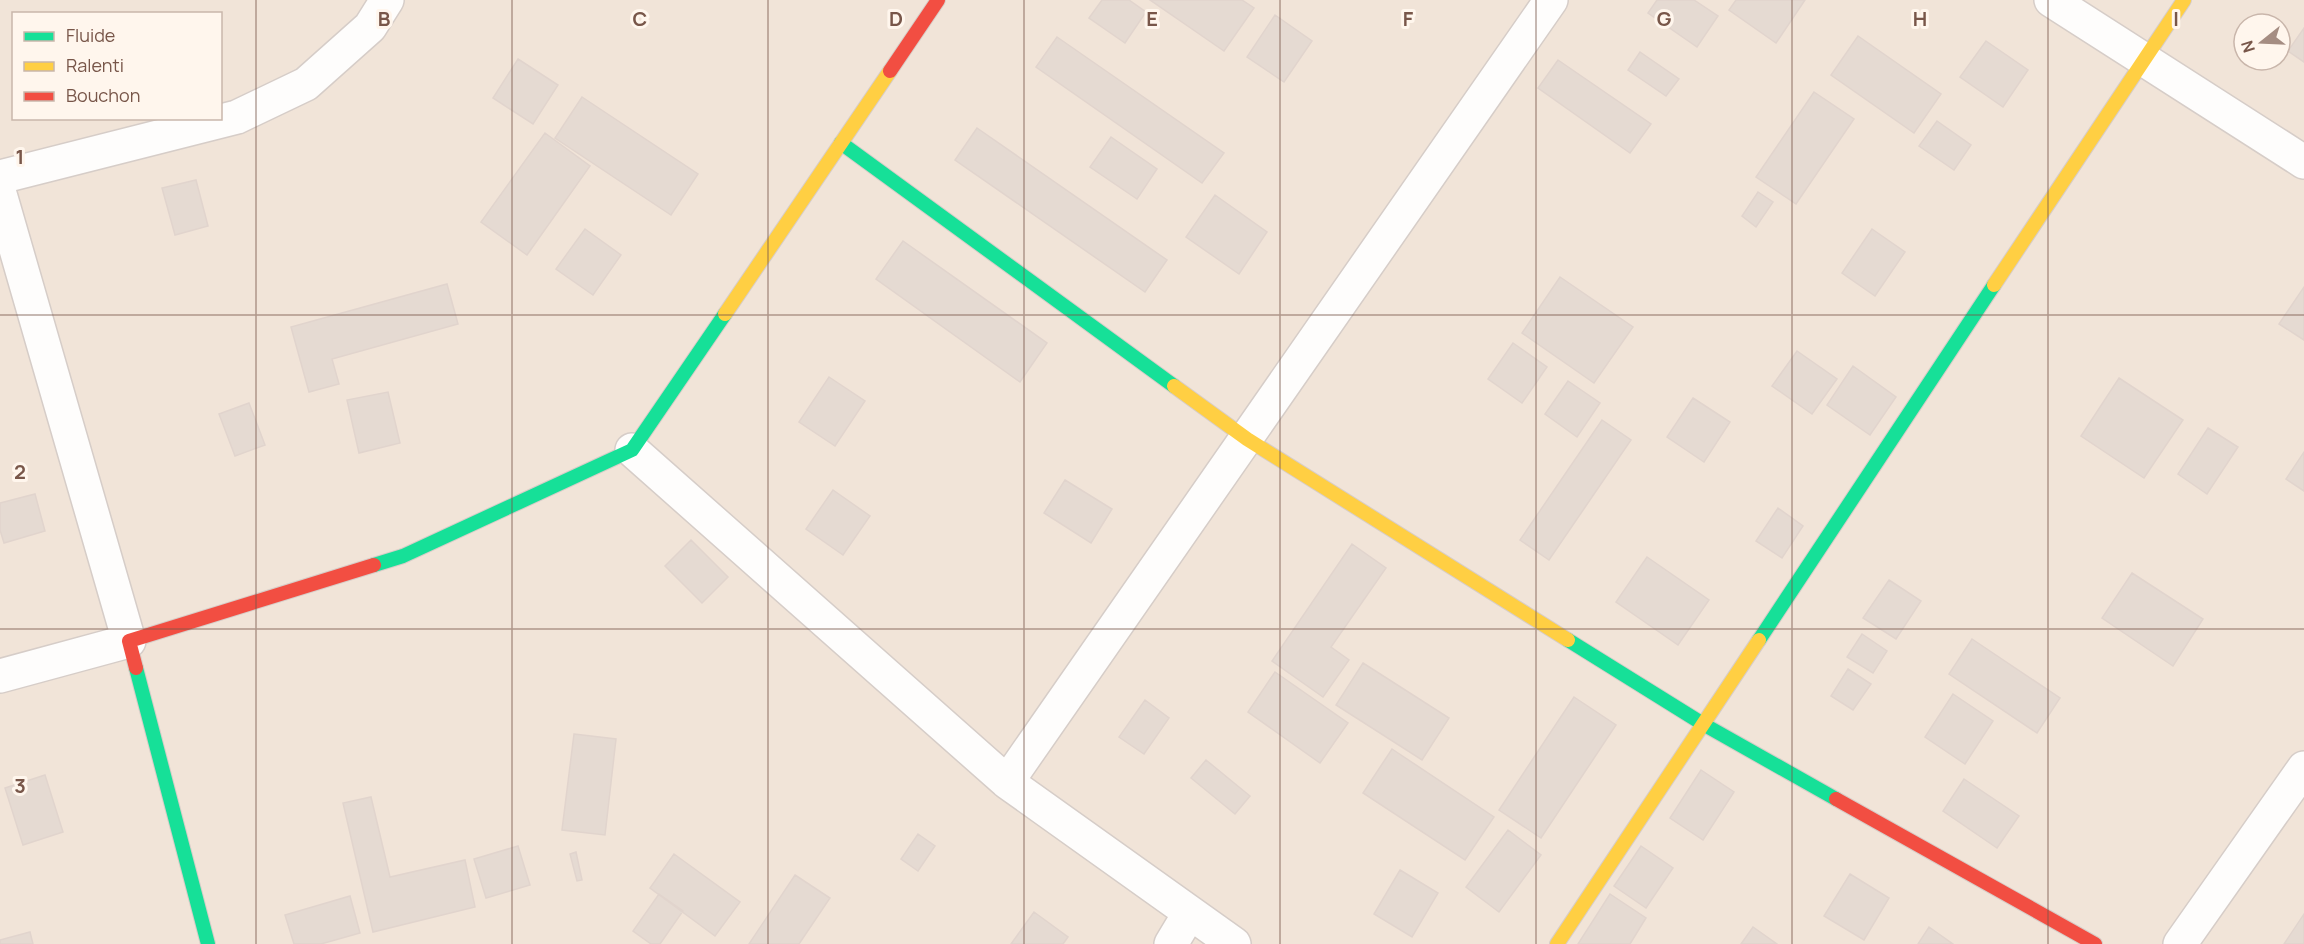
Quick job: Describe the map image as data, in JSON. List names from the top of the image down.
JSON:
{
  "legend": ["Fluide", "Ralenti", "Bouchon"],
  "north": "left",
  "grid": {
    "columns": [
      "B",
      "C",
      "D",
      "E",
      "F",
      "G",
      "H",
      "I"
    ],
    "rows": ["1", "2", "3"]
  }
}
